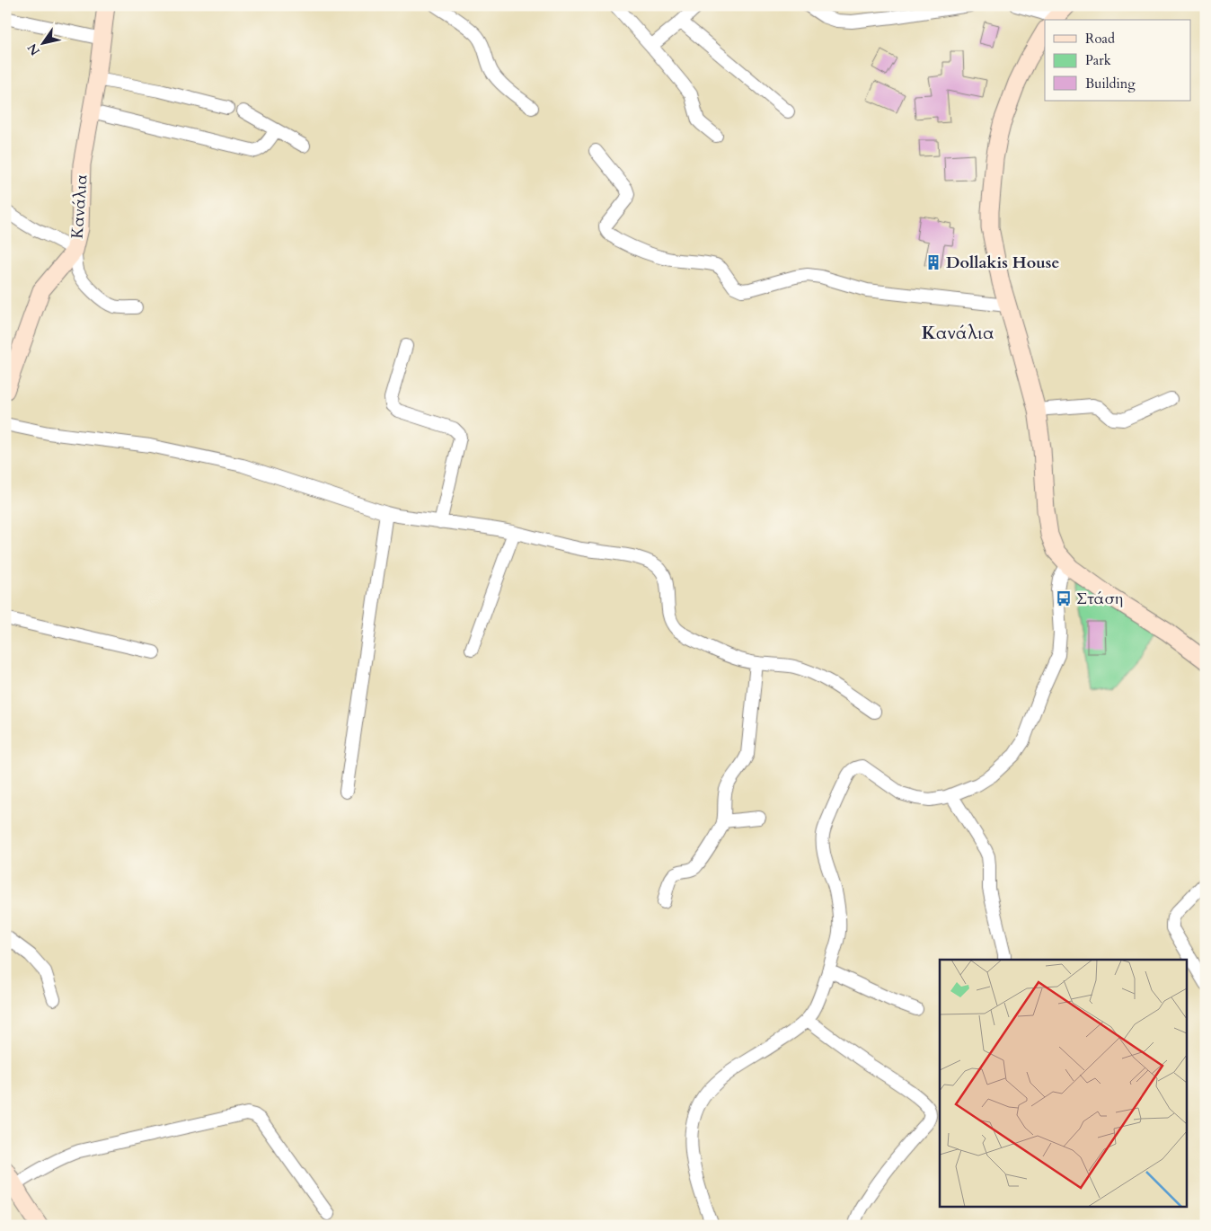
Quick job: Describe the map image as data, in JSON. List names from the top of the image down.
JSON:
{
  "streets": {
    "street": ["Κανάλια"]
  },
  "districts": ["Κανάλια"],
  "places": {
    "building": ["Dollakis House"],
    "bus stop": ["Στάση"]
  },
  "legend": ["Road", "Park", "Building"],
  "north": "bottom left"
}
